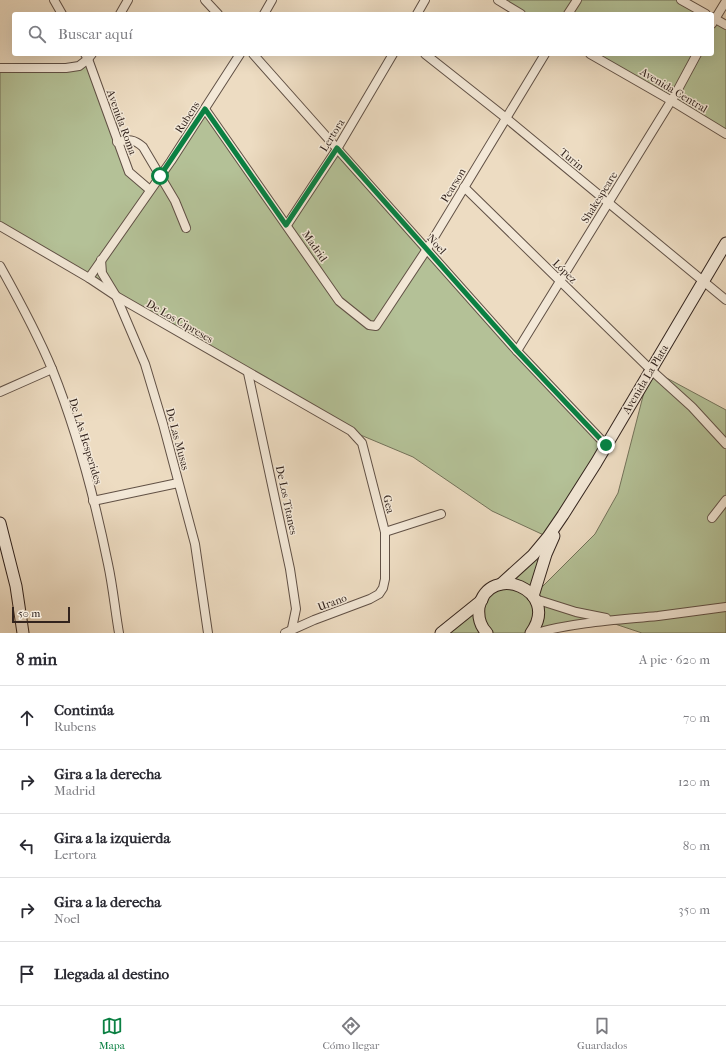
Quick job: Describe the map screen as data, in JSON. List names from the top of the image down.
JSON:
{
  "streets": {
    "main road": ["Avenida La Plata"],
    "street": [
      "Avenida Central",
      "Rubens",
      "Avenida Roma",
      "Lertora",
      "Turin",
      "Pearson",
      "Shakespeare",
      "Noel",
      "Madrid",
      "López",
      "De Los Cipreses",
      "De Las Musas",
      "De LAs Hesperides",
      "De Los Titanes",
      "Gea",
      "Urano"
    ]
  },
  "crossings": [
    ["Avenida Central", "Shakespeare"],
    ["Rubens", "Avenida Roma"],
    ["Rubens", "Madrid"],
    ["Rubens", "De Los Cipreses"],
    ["Rubens", "De Las Musas"],
    ["Lertora", "Noel"],
    ["Lertora", "Madrid"],
    ["Turin", "Pearson"],
    ["Turin", "Shakespeare"],
    ["Turin", "Avenida La Plata"],
    ["Pearson", "Noel"],
    ["Pearson", "Madrid"],
    ["Pearson", "López"],
    ["Shakespeare", "Noel"],
    ["Shakespeare", "López"],
    ["Noel", "Avenida La Plata"],
    ["López", "Avenida La Plata"],
    ["De Los Cipreses", "De Las Musas"],
    ["De Los Cipreses", "De Los Titanes"],
    ["De Los Cipreses", "Gea"],
    ["De Los Titanes", "Urano"],
    ["Gea", "Urano"]
  ],
  "scale_bar": "50 m",
  "page": {
    "search": "Buscar aquí",
    "scale": "50 m",
    "heading": ["8 min", "A pie · 620 m"],
    "list": [
      ["Continúa", "Rubens", "70 m"],
      ["Gira a la derecha", "Madrid", "120 m"],
      ["Gira a la izquierda", "Lertora", "80 m"],
      ["Gira a la derecha", "Noel", "350 m"],
      "Llegada al destino"
    ],
    "nav": ["Mapa", "Cómo llegar", "Guardados"]
  }
}
